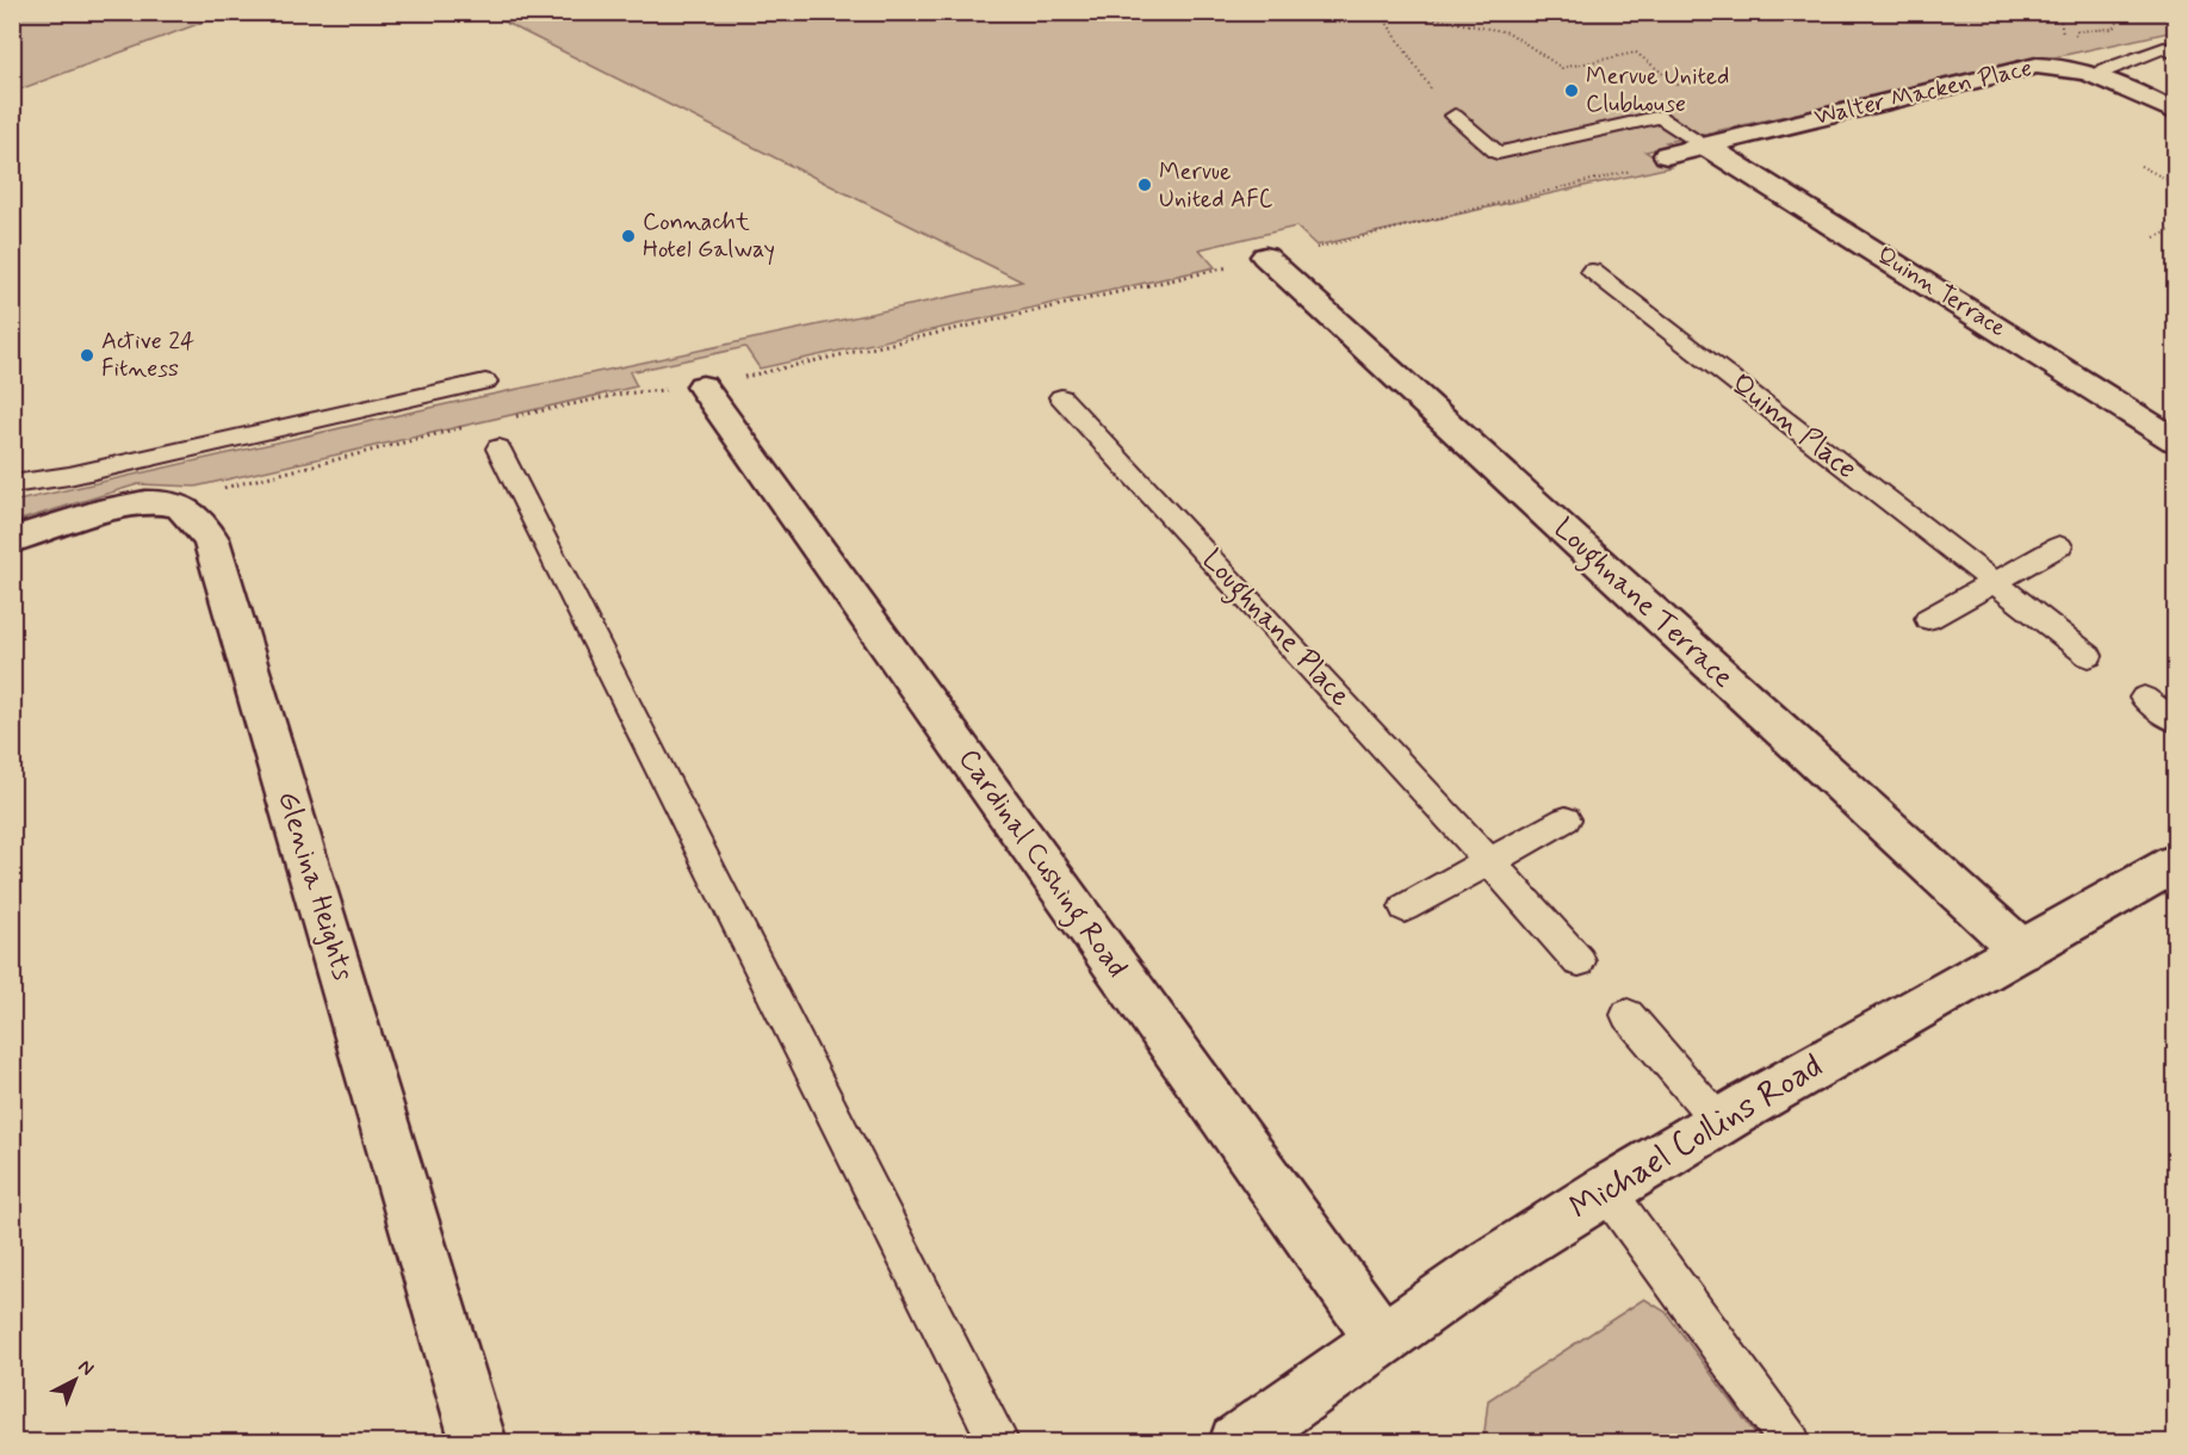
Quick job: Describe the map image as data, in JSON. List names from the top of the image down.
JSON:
{
  "streets": {
    "street": [
      "Walter Macken Place",
      "Quinn Terrace",
      "Loughnane Terrace",
      "Cardinal Cushing Road",
      "Glenina Heights",
      "Michael Collins Road"
    ],
    "lane": ["Quinn Place", "Loughnane Place"]
  },
  "crossings": [
    ["Walter Macken Place", "Quinn Terrace"],
    ["Loughnane Terrace", "Michael Collins Road"],
    ["Cardinal Cushing Road", "Michael Collins Road"]
  ],
  "places": [
    "Mervue United Clubhouse",
    "Mervue United AFC",
    "Connacht Hotel Galway",
    "Active 24 Fitness"
  ],
  "north": "top right"
}
